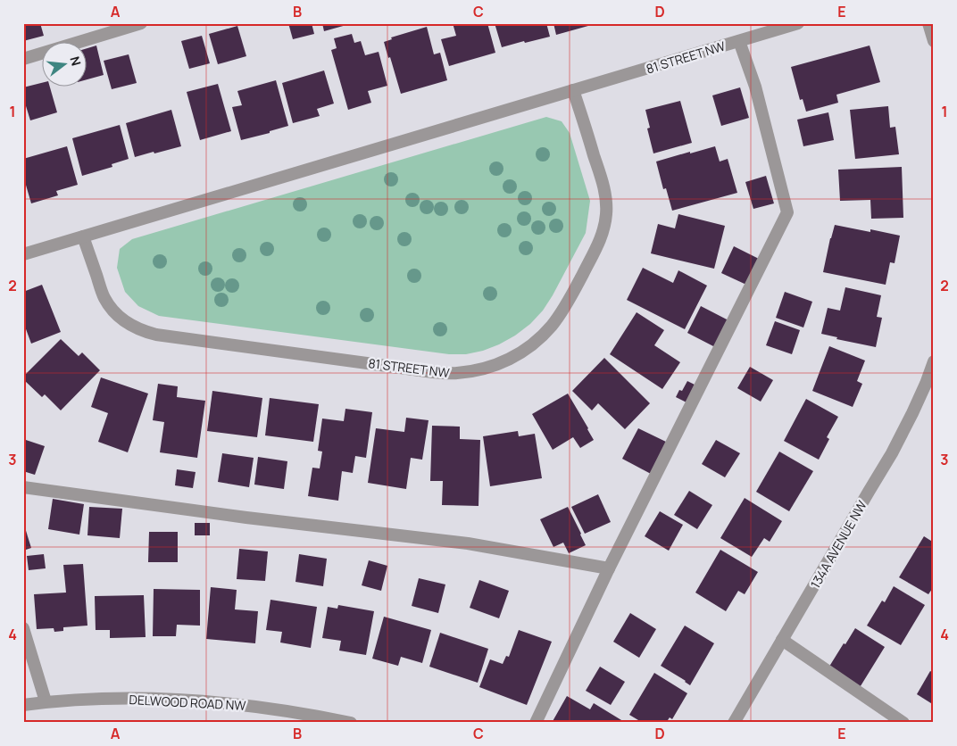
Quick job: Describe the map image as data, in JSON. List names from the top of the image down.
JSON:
{
  "streets": {
    "street": ["81 STREET NW", "134A AVENUE NW", "DELWOOD ROAD NW"]
  },
  "north": "right",
  "grid": {
    "columns": [
      "A",
      "B",
      "C",
      "D",
      "E"
    ],
    "rows": [
      "1",
      "2",
      "3",
      "4"
    ]
  }
}
